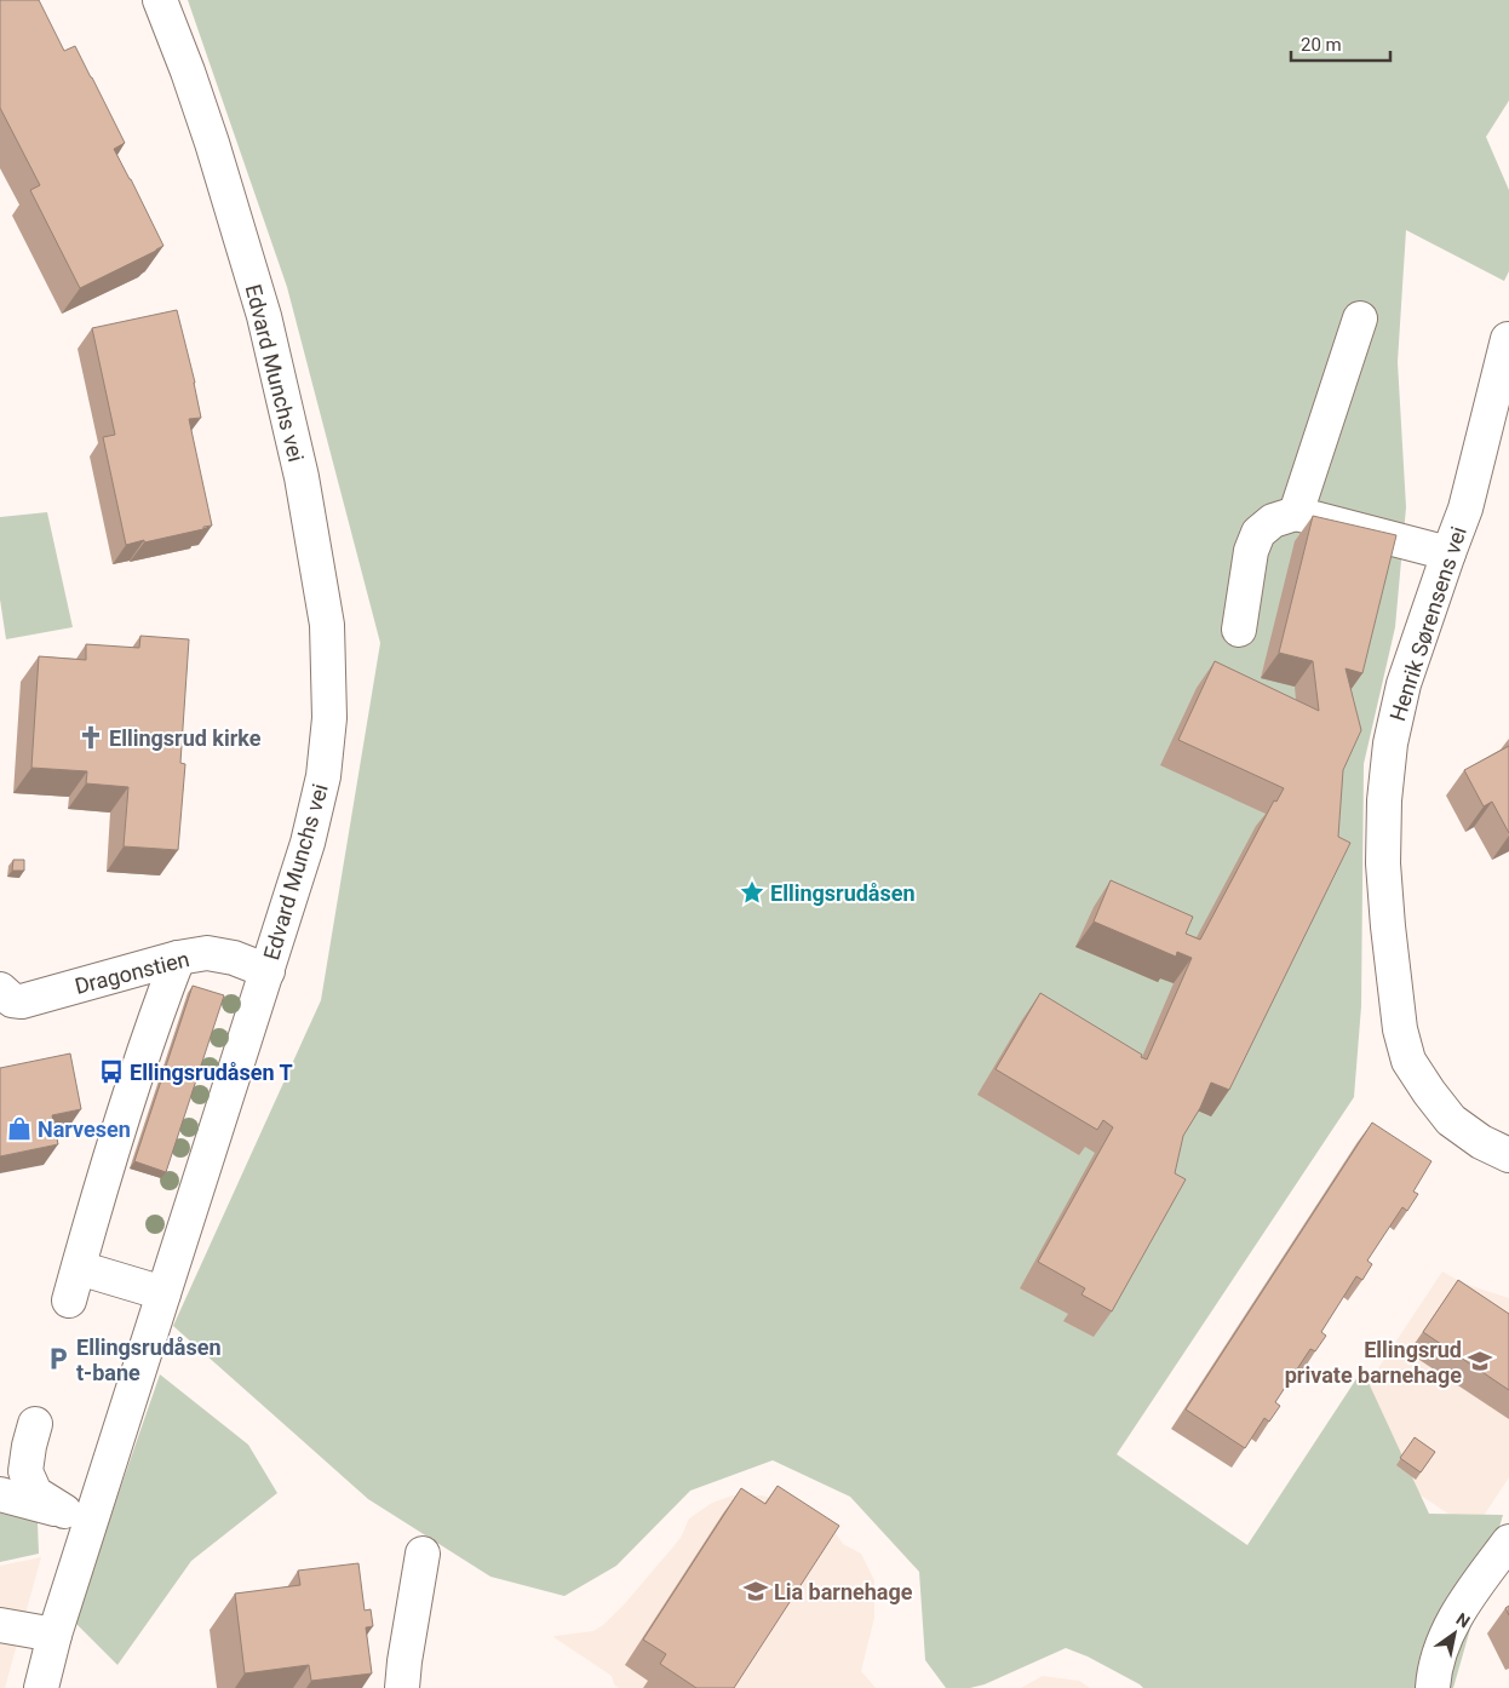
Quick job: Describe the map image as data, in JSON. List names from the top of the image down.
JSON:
{
  "streets": {
    "street": ["Edvard Munchs vei", "Henrik Sørensens vei", "Dragonstien"]
  },
  "crossings": [
    ["Edvard Munchs vei", "Dragonstien"]
  ],
  "places": {
    "church": ["Ellingsrud kirke"],
    "place": ["Ellingsrudåsen"],
    "bus stop": ["Ellingsrudåsen T"],
    "shop": ["Narvesen"],
    "parking": ["Ellingsrudåsen t-bane"],
    "school or university": ["Ellingsrud private barnehage", "Lia barnehage"]
  },
  "scale_bar": "20 m",
  "north": "top right"
}
